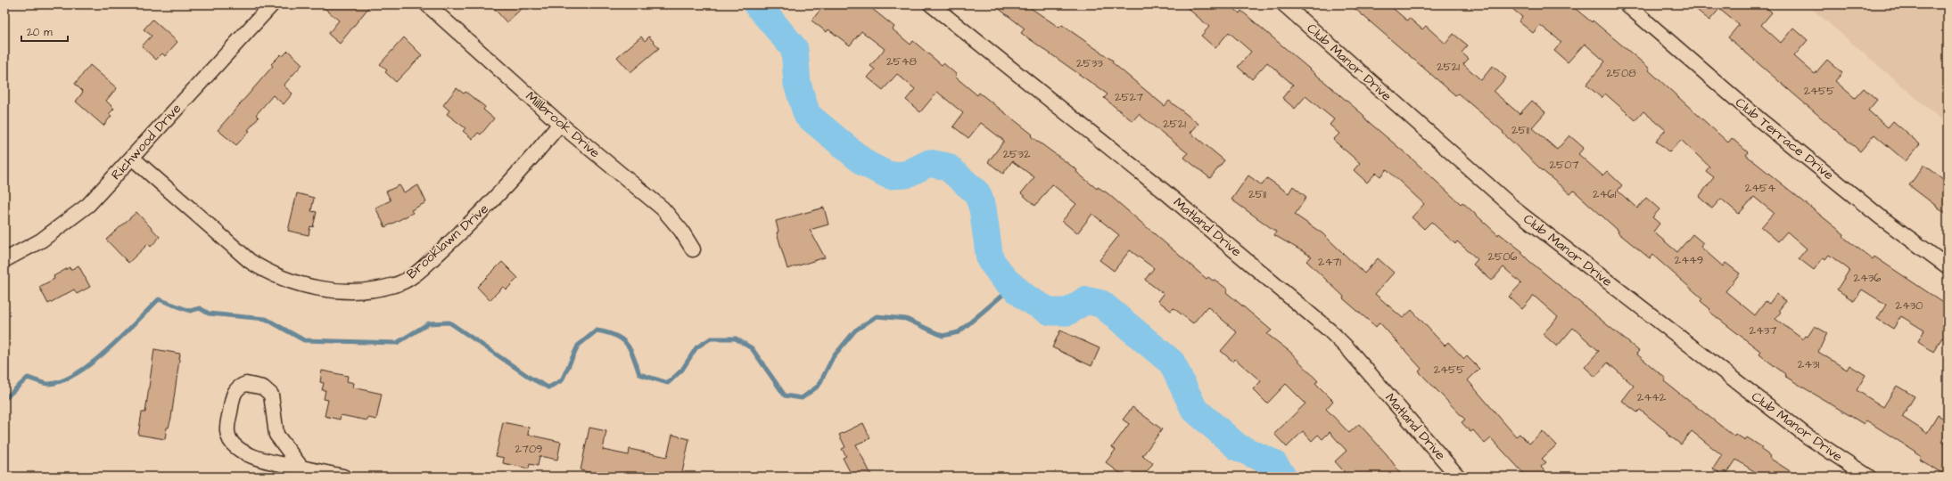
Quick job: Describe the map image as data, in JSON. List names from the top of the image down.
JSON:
{
  "streets": {
    "street": [
      "Club Manor Drive",
      "Millbrook Drive",
      "Club Terrace Drive",
      "Richwood Drive",
      "Matland Drive",
      "Brooklawn Drive"
    ]
  },
  "crossings": [
    ["Millbrook Drive", "Brooklawn Drive"],
    ["Richwood Drive", "Brooklawn Drive"]
  ],
  "house_numbers": [
    "2548",
    "2533",
    "2521",
    "2508",
    "2455",
    "2527",
    "2521",
    "2511",
    "2532",
    "2507",
    "2454",
    "2511",
    "2461",
    "2506",
    "2449",
    "2471",
    "2436",
    "2430",
    "2437",
    "2431",
    "2455",
    "2442",
    "2709"
  ],
  "scale_bar": "20 m"
}
